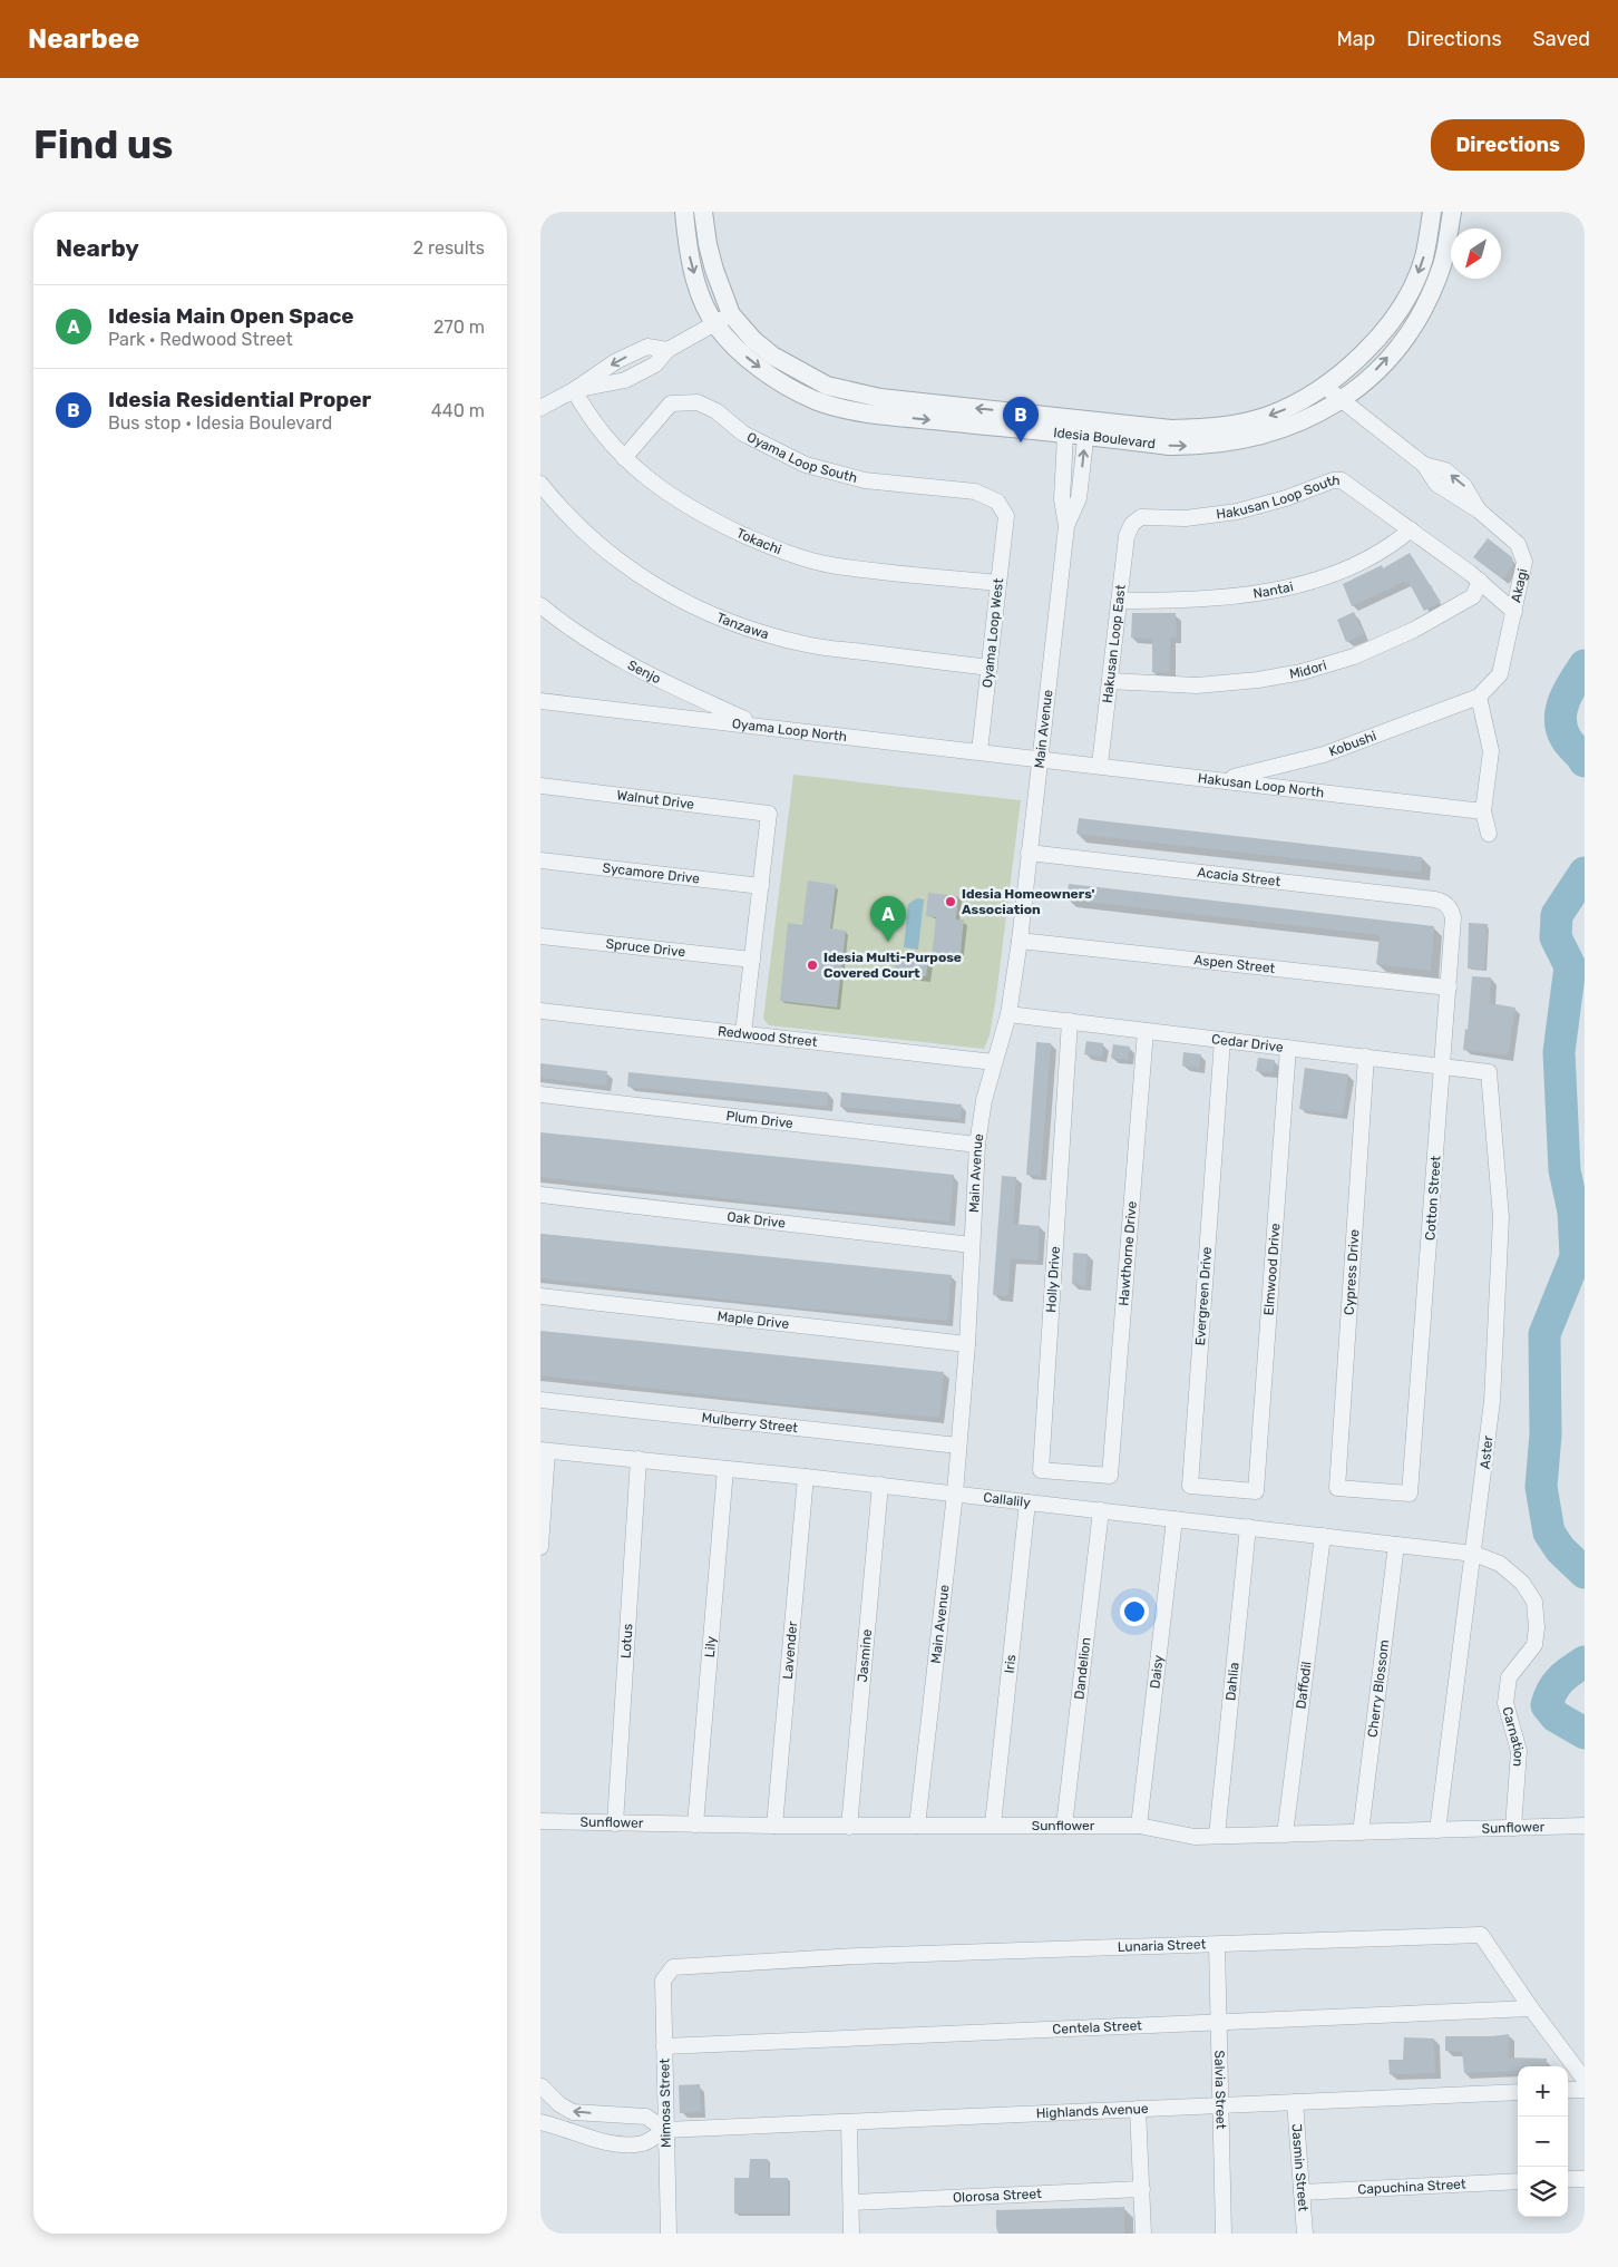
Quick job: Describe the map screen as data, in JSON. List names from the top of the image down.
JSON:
{
  "streets": {
    "street": [
      "Idesia Boulevard",
      "Oyama Loop South",
      "Hakusan Loop South",
      "Tokachi",
      "Akagi",
      "Nantai",
      "Tanzawa",
      "Oyama Loop West",
      "Hakusan Loop East",
      "Midori",
      "Senjo",
      "Oyama Loop North",
      "Main Avenue",
      "Kobushi",
      "Hakusan Loop North",
      "Walnut Drive",
      "Sycamore Drive",
      "Acacia Street",
      "Spruce Drive",
      "Aspen Street",
      "Redwood Street",
      "Cedar Drive",
      "Plum Drive",
      "Cotton Street",
      "Oak Drive",
      "Hawthorne Drive",
      "Elmwood Drive",
      "Cypress Drive",
      "Holly Drive",
      "Evergreen Drive",
      "Maple Drive",
      "Mulberry Street",
      "Aster",
      "Callalily",
      "Lotus",
      "Lily",
      "Lavender",
      "Jasmine",
      "Iris",
      "Dandelion",
      "Daisy",
      "Dahlia",
      "Daffodil",
      "Cherry Blossom",
      "Carnation",
      "Sunflower",
      "Lunaria Street",
      "Centela Street",
      "Salvia Street",
      "Mimosa Street",
      "Highlands Avenue",
      "Jasmin Street",
      "Capuchina Street",
      "Olorosa Street"
    ]
  },
  "crossings": [
    ["Idesia Boulevard", "Akagi"],
    ["Idesia Boulevard", "Main Avenue"],
    ["Oyama Loop South", "Tokachi"],
    ["Oyama Loop South", "Oyama Loop West"],
    ["Hakusan Loop South", "Akagi"],
    ["Hakusan Loop South", "Nantai"],
    ["Hakusan Loop South", "Hakusan Loop East"],
    ["Hakusan Loop South", "Midori"],
    ["Tokachi", "Oyama Loop West"],
    ["Akagi", "Kobushi"],
    ["Nantai", "Hakusan Loop East"],
    ["Tanzawa", "Oyama Loop West"],
    ["Oyama Loop West", "Oyama Loop North"],
    ["Hakusan Loop East", "Midori"],
    ["Hakusan Loop East", "Hakusan Loop North"],
    ["Senjo", "Oyama Loop North"],
    ["Oyama Loop North", "Main Avenue"],
    ["Oyama Loop North", "Hakusan Loop North"],
    ["Main Avenue", "Hakusan Loop North"],
    ["Main Avenue", "Acacia Street"],
    ["Main Avenue", "Aspen Street"],
    ["Main Avenue", "Redwood Street"],
    ["Main Avenue", "Cedar Drive"],
    ["Main Avenue", "Plum Drive"],
    ["Main Avenue", "Oak Drive"],
    ["Main Avenue", "Maple Drive"],
    ["Main Avenue", "Mulberry Street"],
    ["Main Avenue", "Callalily"],
    ["Main Avenue", "Sunflower"],
    ["Kobushi", "Hakusan Loop North"],
    ["Walnut Drive", "Sycamore Drive"],
    ["Acacia Street", "Cotton Street"],
    ["Aspen Street", "Cotton Street"],
    ["Cedar Drive", "Cotton Street"],
    ["Cedar Drive", "Hawthorne Drive"],
    ["Cedar Drive", "Elmwood Drive"],
    ["Cedar Drive", "Cypress Drive"],
    ["Cedar Drive", "Holly Drive"],
    ["Cedar Drive", "Evergreen Drive"],
    ["Cedar Drive", "Aster"],
    ["Cotton Street", "Cypress Drive"],
    ["Hawthorne Drive", "Holly Drive"],
    ["Elmwood Drive", "Evergreen Drive"],
    ["Aster", "Callalily"],
    ["Aster", "Carnation"],
    ["Aster", "Sunflower"],
    ["Callalily", "Lotus"],
    ["Callalily", "Lily"],
    ["Callalily", "Lavender"],
    ["Callalily", "Jasmine"],
    ["Callalily", "Iris"],
    ["Callalily", "Dandelion"],
    ["Callalily", "Daisy"],
    ["Callalily", "Dahlia"],
    ["Callalily", "Daffodil"],
    ["Callalily", "Cherry Blossom"],
    ["Callalily", "Carnation"],
    ["Lotus", "Sunflower"],
    ["Lily", "Sunflower"],
    ["Lavender", "Sunflower"],
    ["Jasmine", "Sunflower"],
    ["Iris", "Sunflower"],
    ["Dandelion", "Sunflower"],
    ["Daisy", "Sunflower"],
    ["Dahlia", "Sunflower"],
    ["Daffodil", "Sunflower"],
    ["Cherry Blossom", "Sunflower"],
    ["Carnation", "Sunflower"],
    ["Lunaria Street", "Centela Street"],
    ["Lunaria Street", "Salvia Street"],
    ["Lunaria Street", "Mimosa Street"],
    ["Centela Street", "Salvia Street"],
    ["Centela Street", "Mimosa Street"],
    ["Salvia Street", "Highlands Avenue"],
    ["Mimosa Street", "Highlands Avenue"],
    ["Highlands Avenue", "Jasmin Street"],
    ["Jasmin Street", "Capuchina Street"]
  ],
  "places": ["Idesia Homeowners' Association", "Idesia Multi-Purpose Covered Court"],
  "north": "bottom left",
  "page": {
    "header": "Nearbee",
    "nav": ["Map", "Directions", "Saved"],
    "buttons": "Directions",
    "title": "Find us",
    "heading": ["Nearby", "2 results"],
    "list": [
      {
        "mark": "A",
        "name": "Idesia Main Open Space",
        "note": "Park · Redwood Street",
        "value": "270 m"
      },
      {
        "mark": "B",
        "name": "Idesia Residential Proper",
        "note": "Bus stop · Idesia Boulevard",
        "value": "440 m"
      }
    ],
    "pins": ["B", "A"],
    "map_buttons": ["+", "−"]
  }
}
